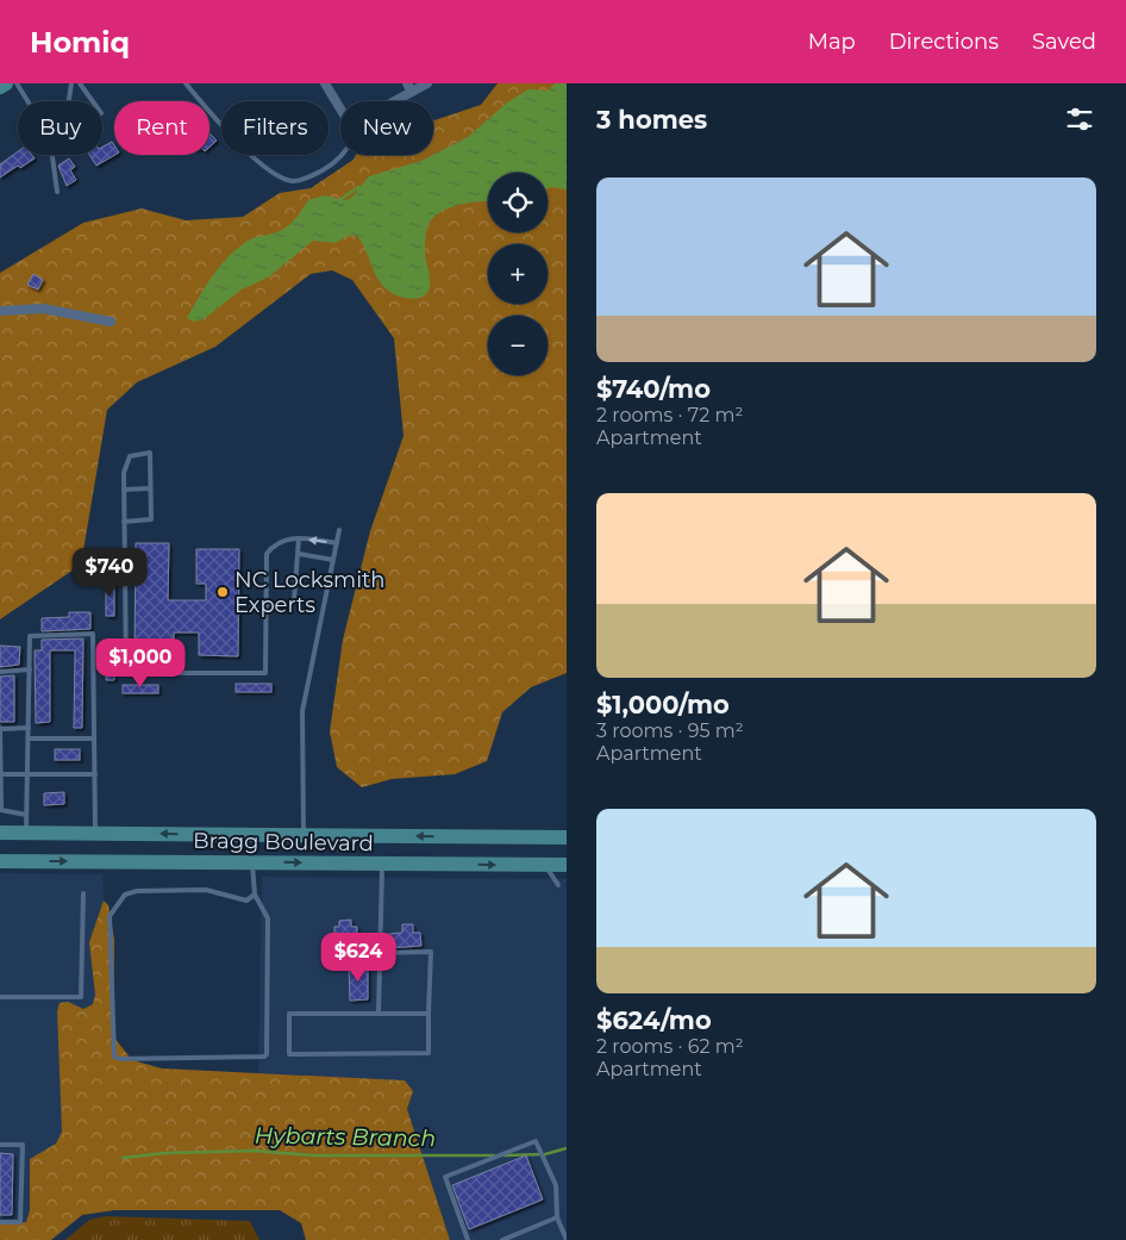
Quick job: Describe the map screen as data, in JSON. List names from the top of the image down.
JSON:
{
  "streets": {
    "main road": ["Bragg Boulevard"]
  },
  "water": ["Hybarts Branch"],
  "places": ["NC Locksmith Experts"],
  "page": {
    "header": "Homiq",
    "nav": ["Map", "Directions", "Saved"],
    "heading": "3 homes",
    "chip": [
      "Buy",
      "Rent",
      "Filters",
      "New"
    ],
    "list": [
      {
        "name": "$740/mo",
        "note": "2 rooms · 72 m² · Apartment"
      },
      {
        "name": "$1,000/mo",
        "note": "3 rooms · 95 m² · Apartment"
      },
      {
        "name": "$624/mo",
        "note": "2 rooms · 62 m² · Apartment"
      }
    ],
    "map_buttons": ["+", "−"],
    "price": ["$740", "$1,000", "$624"]
  }
}
